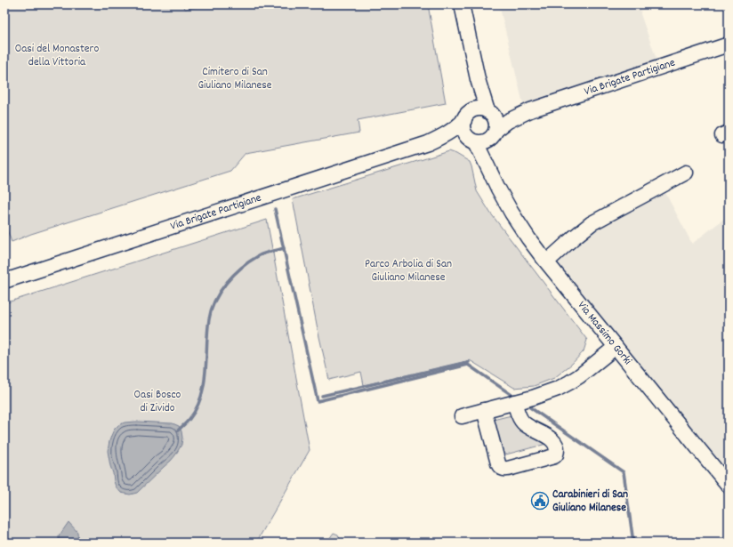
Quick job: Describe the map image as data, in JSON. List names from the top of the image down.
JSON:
{
  "streets": {
    "street": ["Via Brigate Partigiane", "Via Massimo Gorki"]
  },
  "crossings": [
    ["Via Brigate Partigiane", "Via Massimo Gorki"]
  ],
  "parks": [
    "Oasi del Monastero della Vittoria",
    "Cimitero di San Giuliano Milanese",
    "Parco Arbolia di San Giuliano Milanese",
    "Oasi Bosco di Zivido"
  ],
  "places": {
    "public building": ["Carabinieri di San Giuliano Milanese"]
  }
}
